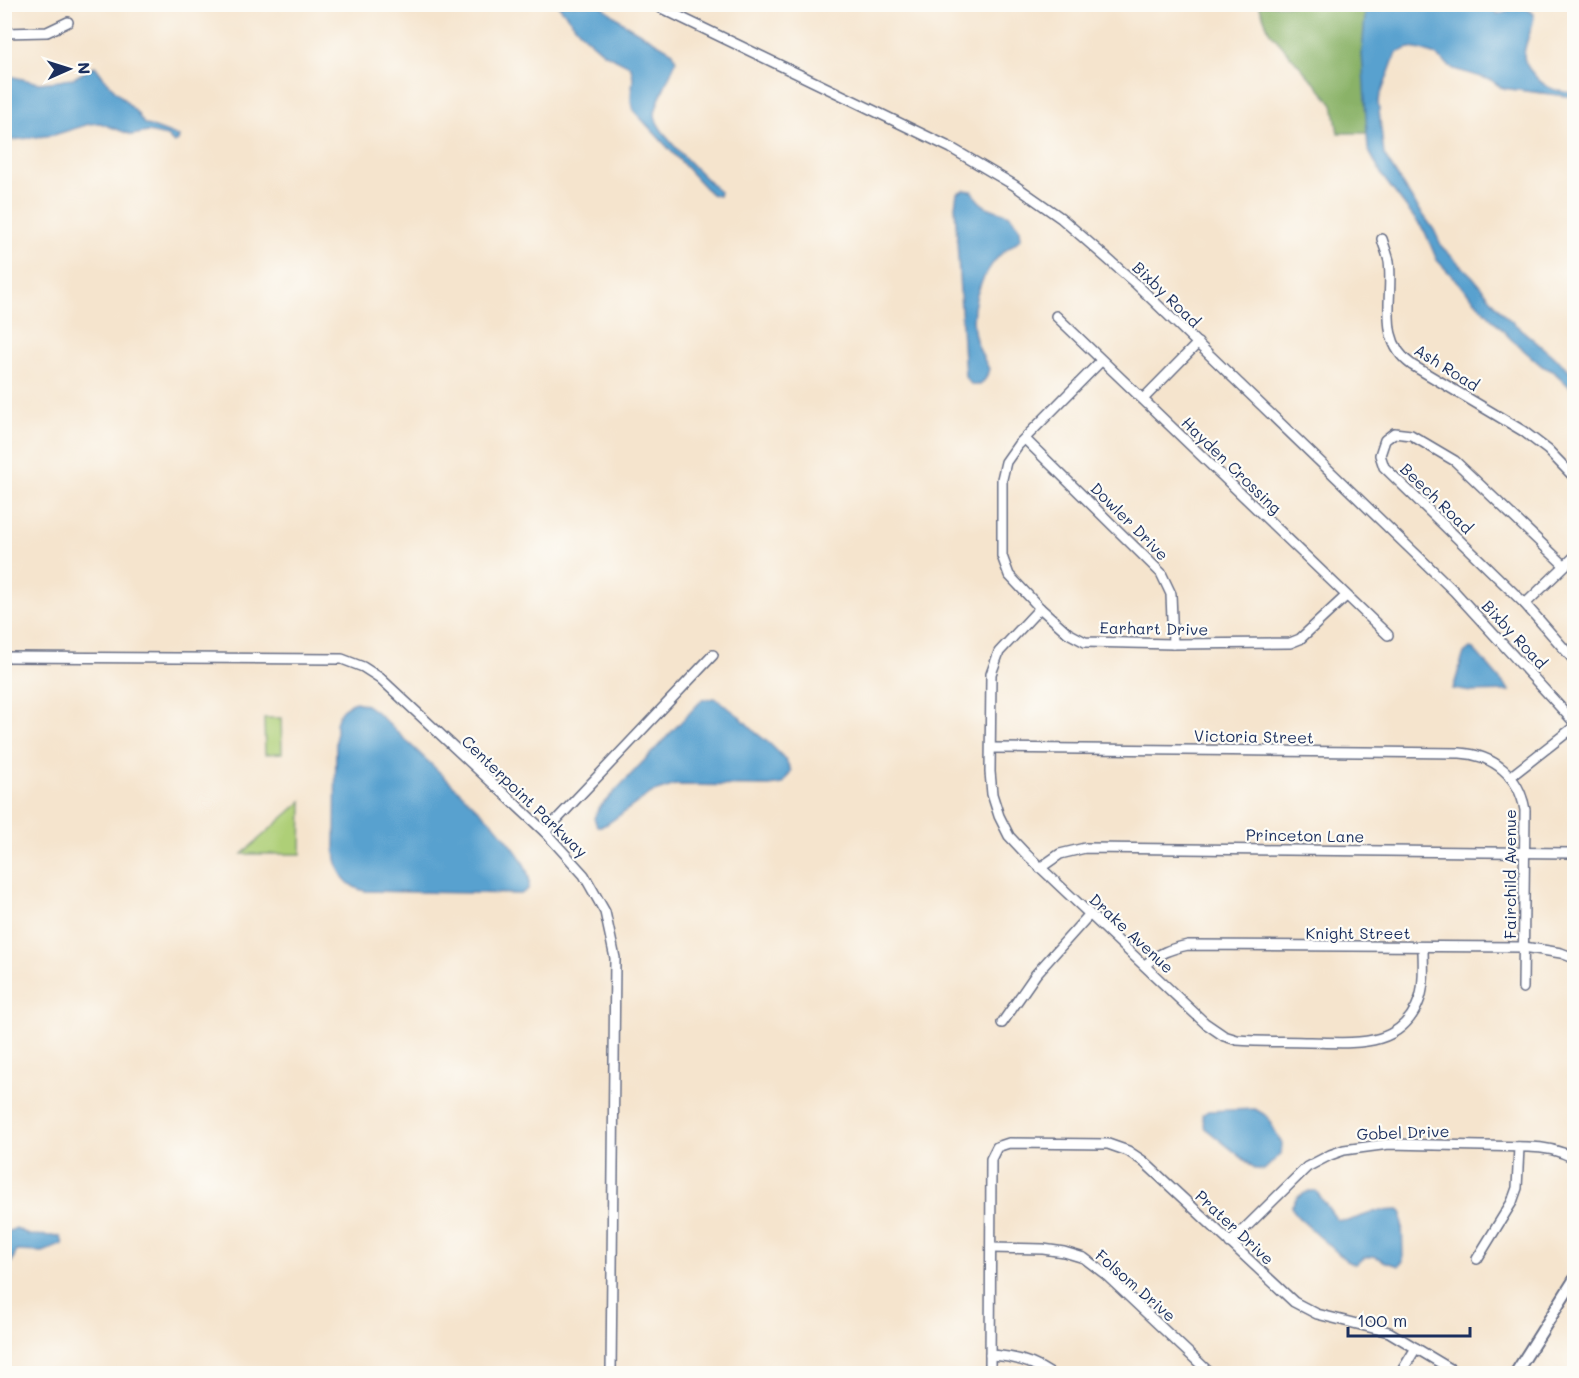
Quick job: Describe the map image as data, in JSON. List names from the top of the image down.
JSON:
{
  "streets": {
    "street": [
      "Bixby Road",
      "Ash Road",
      "Hayden Crossing",
      "Beech Road",
      "Dowler Drive",
      "Earhart Drive",
      "Victoria Street",
      "Centerpoint Parkway",
      "Princeton Lane",
      "Fairchild Avenue",
      "Knight Street",
      "Drake Avenue",
      "Gobel Drive",
      "Prater Drive",
      "Folsom Drive"
    ]
  },
  "crossings": [
    ["Hayden Crossing", "Earhart Drive"],
    ["Dowler Drive", "Earhart Drive"],
    ["Earhart Drive", "Drake Avenue"],
    ["Victoria Street", "Fairchild Avenue"],
    ["Victoria Street", "Drake Avenue"],
    ["Princeton Lane", "Fairchild Avenue"],
    ["Princeton Lane", "Drake Avenue"],
    ["Fairchild Avenue", "Knight Street"],
    ["Knight Street", "Drake Avenue"],
    ["Gobel Drive", "Prater Drive"],
    ["Prater Drive", "Folsom Drive"]
  ],
  "scale_bar": "100 m",
  "north": "right"
}
